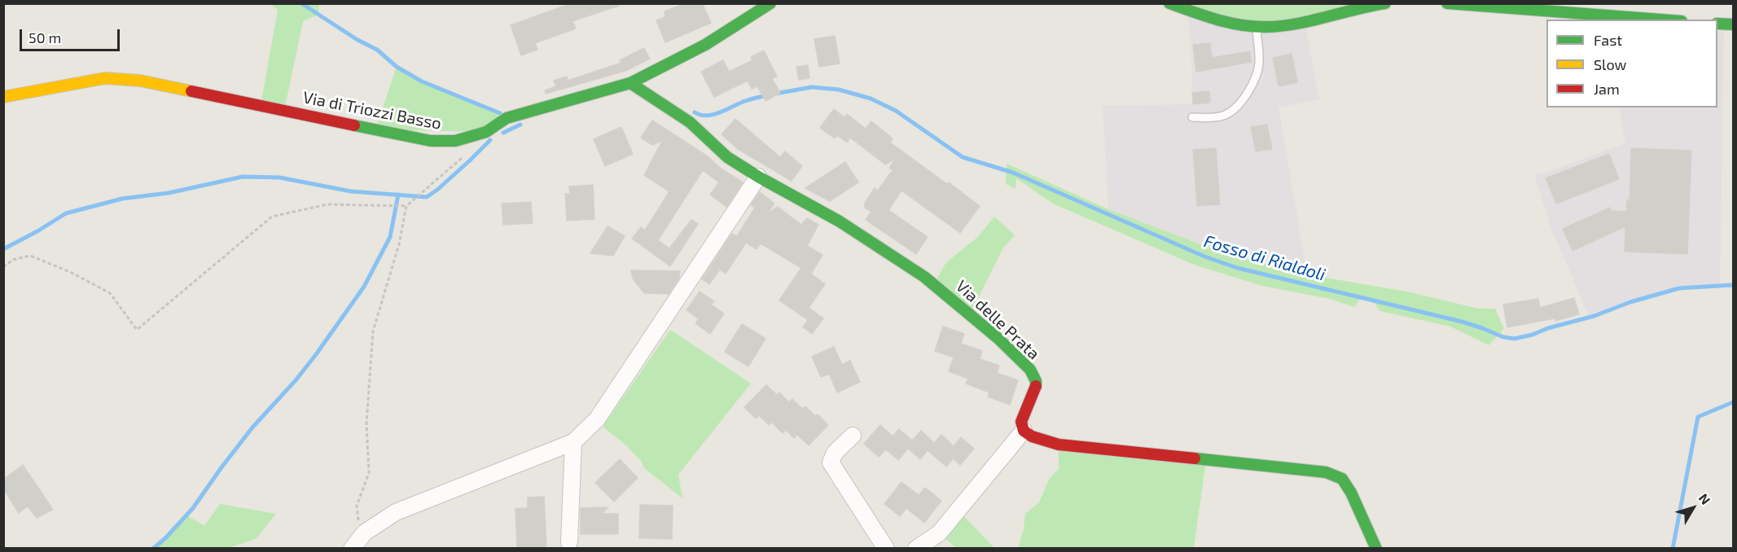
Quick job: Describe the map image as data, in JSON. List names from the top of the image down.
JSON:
{
  "streets": {
    "street": ["Via di Triozzi Basso", "Via delle Prata"]
  },
  "crossings": [
    ["Via di Triozzi Basso", "Via delle Prata"]
  ],
  "water": ["Fosso di Rialdoli"],
  "legend": ["Fast", "Slow", "Jam"],
  "scale_bar": "50 m",
  "north": "top right"
}
